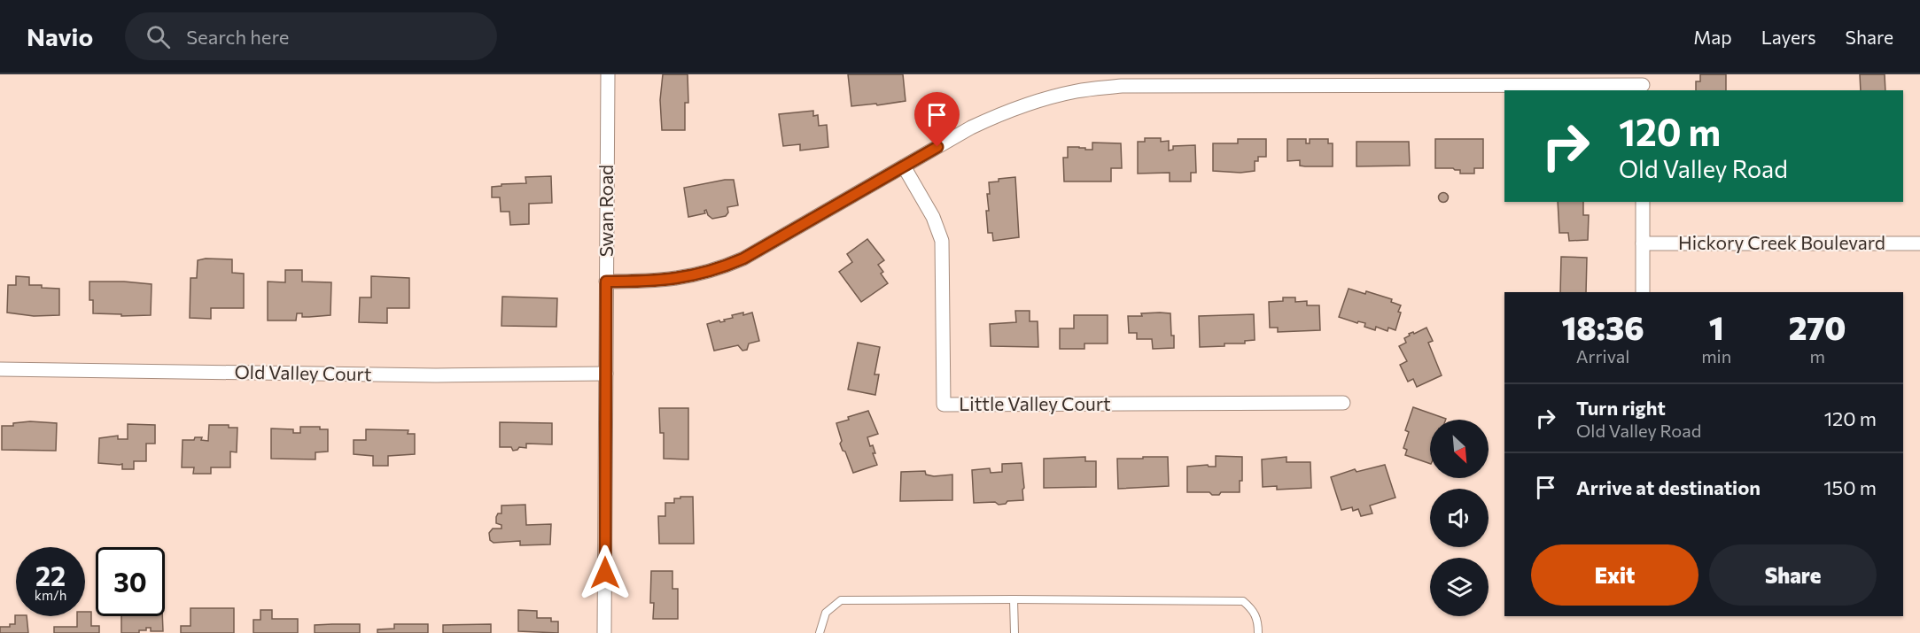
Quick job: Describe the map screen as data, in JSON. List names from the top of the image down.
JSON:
{
  "streets": {
    "street": [
      "Swan Road",
      "Hickory Creek Boulevard",
      "Old Valley Court",
      "Little Valley Court"
    ]
  },
  "crossings": [
    ["Swan Road", "Old Valley Court"]
  ],
  "north": "bottom right",
  "page": {
    "header": "Navio",
    "search": "Search here",
    "nav": ["Map", "Layers", "Share"],
    "turn": ["120 m", "Old Valley Road"],
    "eta": [
      "18:36",
      "Arrival",
      "1",
      "min",
      "270",
      "m"
    ],
    "list": [
      {
        "name": "Turn right",
        "note": "Old Valley Road",
        "value": "120 m"
      },
      {
        "name": "Arrive at destination",
        "value": "150 m"
      }
    ],
    "buttons": ["Exit", "Share"],
    "speed": "22 km/h",
    "limit": "30"
  }
}
